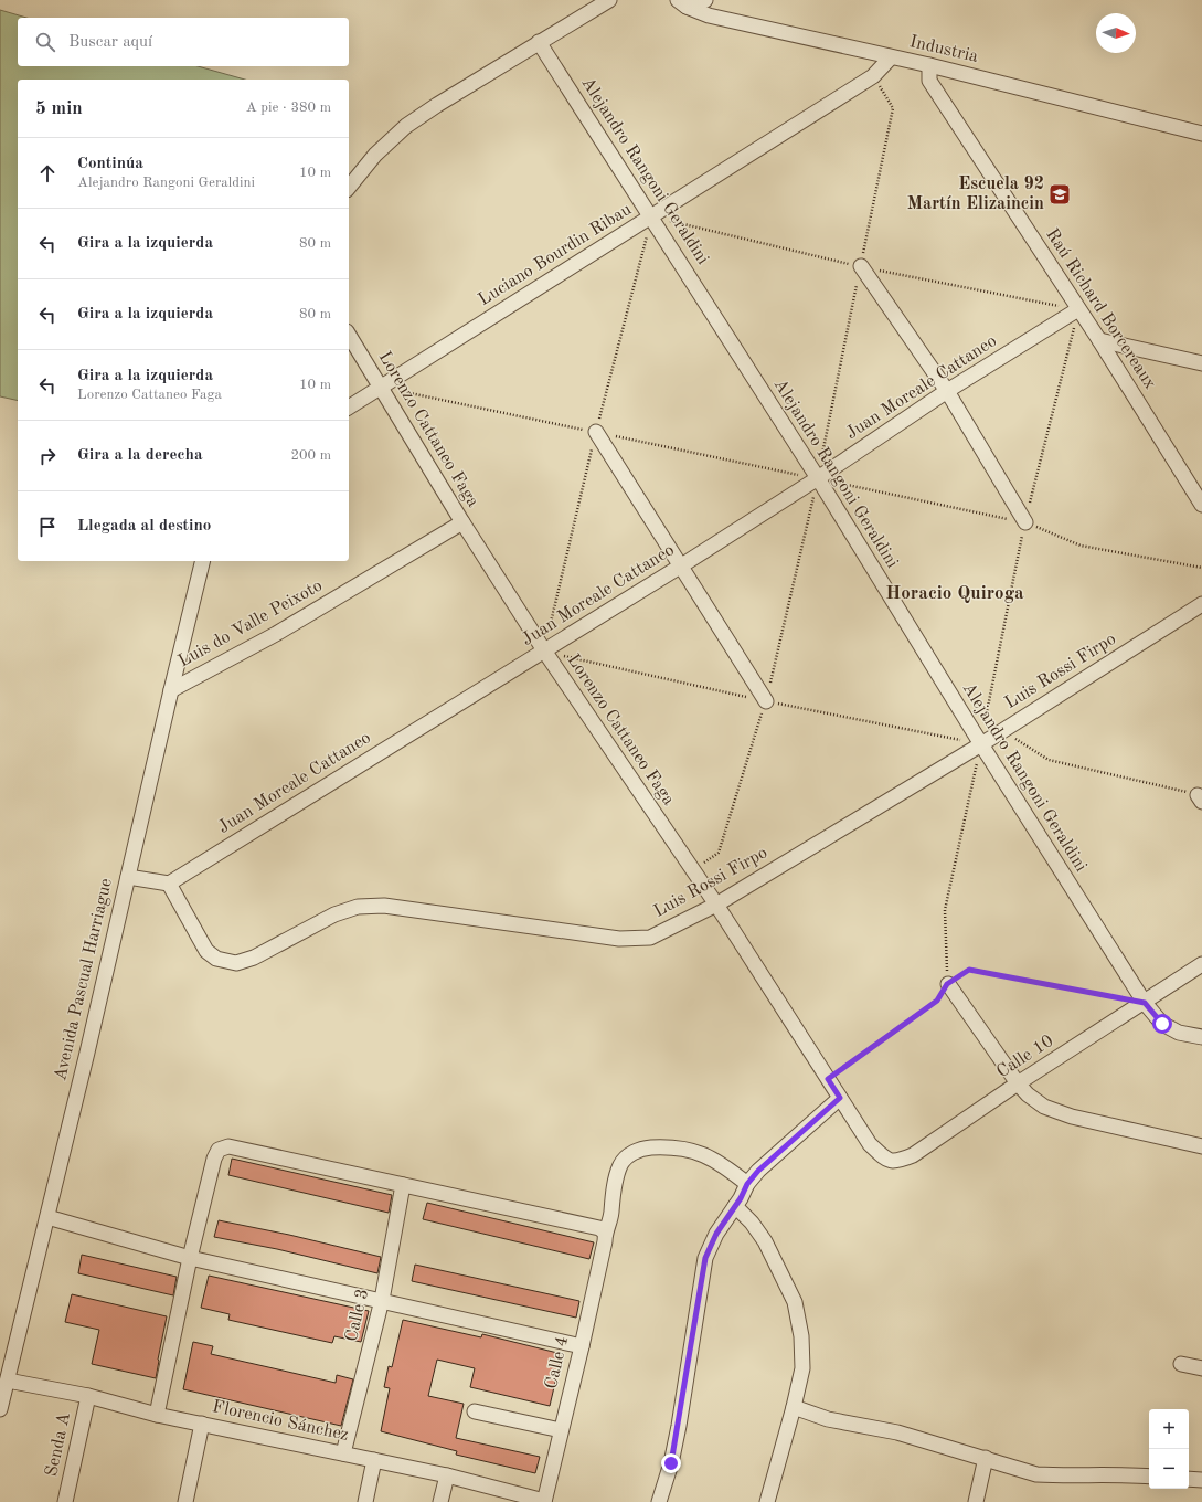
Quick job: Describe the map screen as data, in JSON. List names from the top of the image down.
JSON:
{
  "streets": {
    "street": [
      "Industria",
      "Alejandro Rangoni Geraldini",
      "Luciano Bourdin Ribau",
      "Raú Richard Borcereaux",
      "Juan Moreale Cattaneo",
      "Lorenzo Cattaneo Faga",
      "Luis do Valle Peixoto",
      "Luis Rossi Firpo",
      "Avenida Pascual Harriague",
      "Calle 10",
      "Calle 3",
      "Calle 4",
      "Florencio Sánchez",
      "Senda A"
    ]
  },
  "crossings": [
    ["Industria", "Luciano Bourdin Ribau"],
    ["Industria", "Raú Richard Borcereaux"],
    ["Alejandro Rangoni Geraldini", "Luciano Bourdin Ribau"],
    ["Alejandro Rangoni Geraldini", "Juan Moreale Cattaneo"],
    ["Alejandro Rangoni Geraldini", "Luis Rossi Firpo"],
    ["Alejandro Rangoni Geraldini", "Calle 10"],
    ["Luciano Bourdin Ribau", "Lorenzo Cattaneo Faga"],
    ["Raú Richard Borcereaux", "Juan Moreale Cattaneo"],
    ["Juan Moreale Cattaneo", "Lorenzo Cattaneo Faga"],
    ["Juan Moreale Cattaneo", "Luis Rossi Firpo"],
    ["Lorenzo Cattaneo Faga", "Luis do Valle Peixoto"],
    ["Lorenzo Cattaneo Faga", "Luis Rossi Firpo"],
    ["Lorenzo Cattaneo Faga", "Calle 10"],
    ["Luis do Valle Peixoto", "Avenida Pascual Harriague"],
    ["Avenida Pascual Harriague", "Florencio Sánchez"],
    ["Calle 3", "Florencio Sánchez"],
    ["Calle 4", "Florencio Sánchez"],
    ["Florencio Sánchez", "Senda A"]
  ],
  "districts": ["Horacio Quiroga"],
  "places": {
    "school or university": ["Escuela 92 Martín Elizaincin"]
  },
  "north": "right",
  "page": {
    "search": "Buscar aquí",
    "heading": ["5 min", "A pie · 380 m"],
    "list": [
      ["Continúa", "Alejandro Rangoni Geraldini", "10 m"],
      ["Gira a la izquierda", "80 m"],
      ["Gira a la izquierda", "80 m"],
      ["Gira a la izquierda", "Lorenzo Cattaneo Faga", "10 m"],
      ["Gira a la derecha", "200 m"],
      "Llegada al destino"
    ],
    "map_buttons": ["+", "−"]
  }
}
